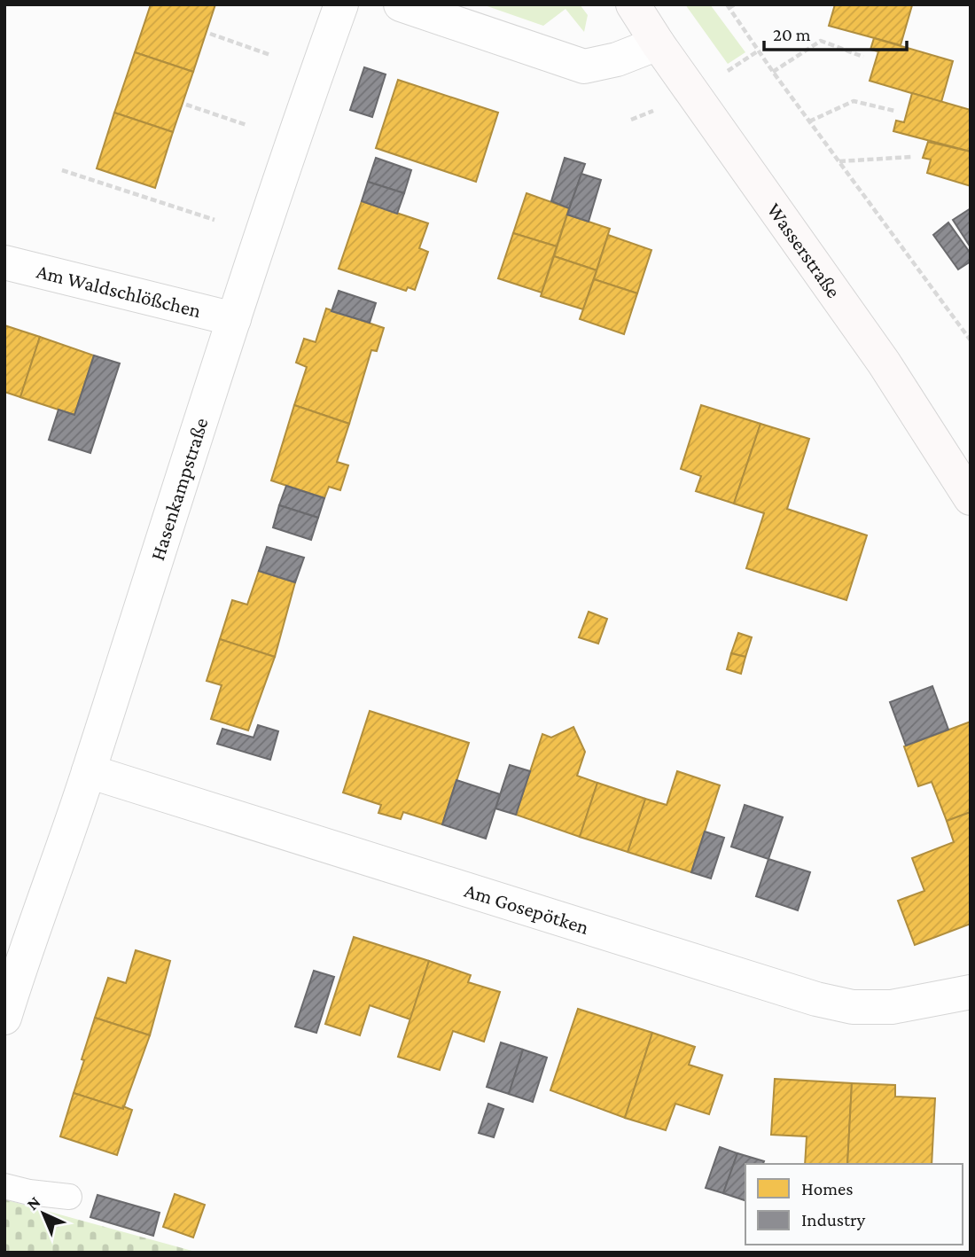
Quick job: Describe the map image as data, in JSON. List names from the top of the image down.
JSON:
{
  "streets": {
    "main road": ["Wasserstraße"],
    "street": ["Am Waldschlößchen", "Hasenkampstraße", "Am Gosepötken"]
  },
  "crossings": [
    ["Am Waldschlößchen", "Hasenkampstraße"],
    ["Hasenkampstraße", "Am Gosepötken"]
  ],
  "legend": ["Homes", "Industry"],
  "scale_bar": "20 m",
  "north": "top left"
}
